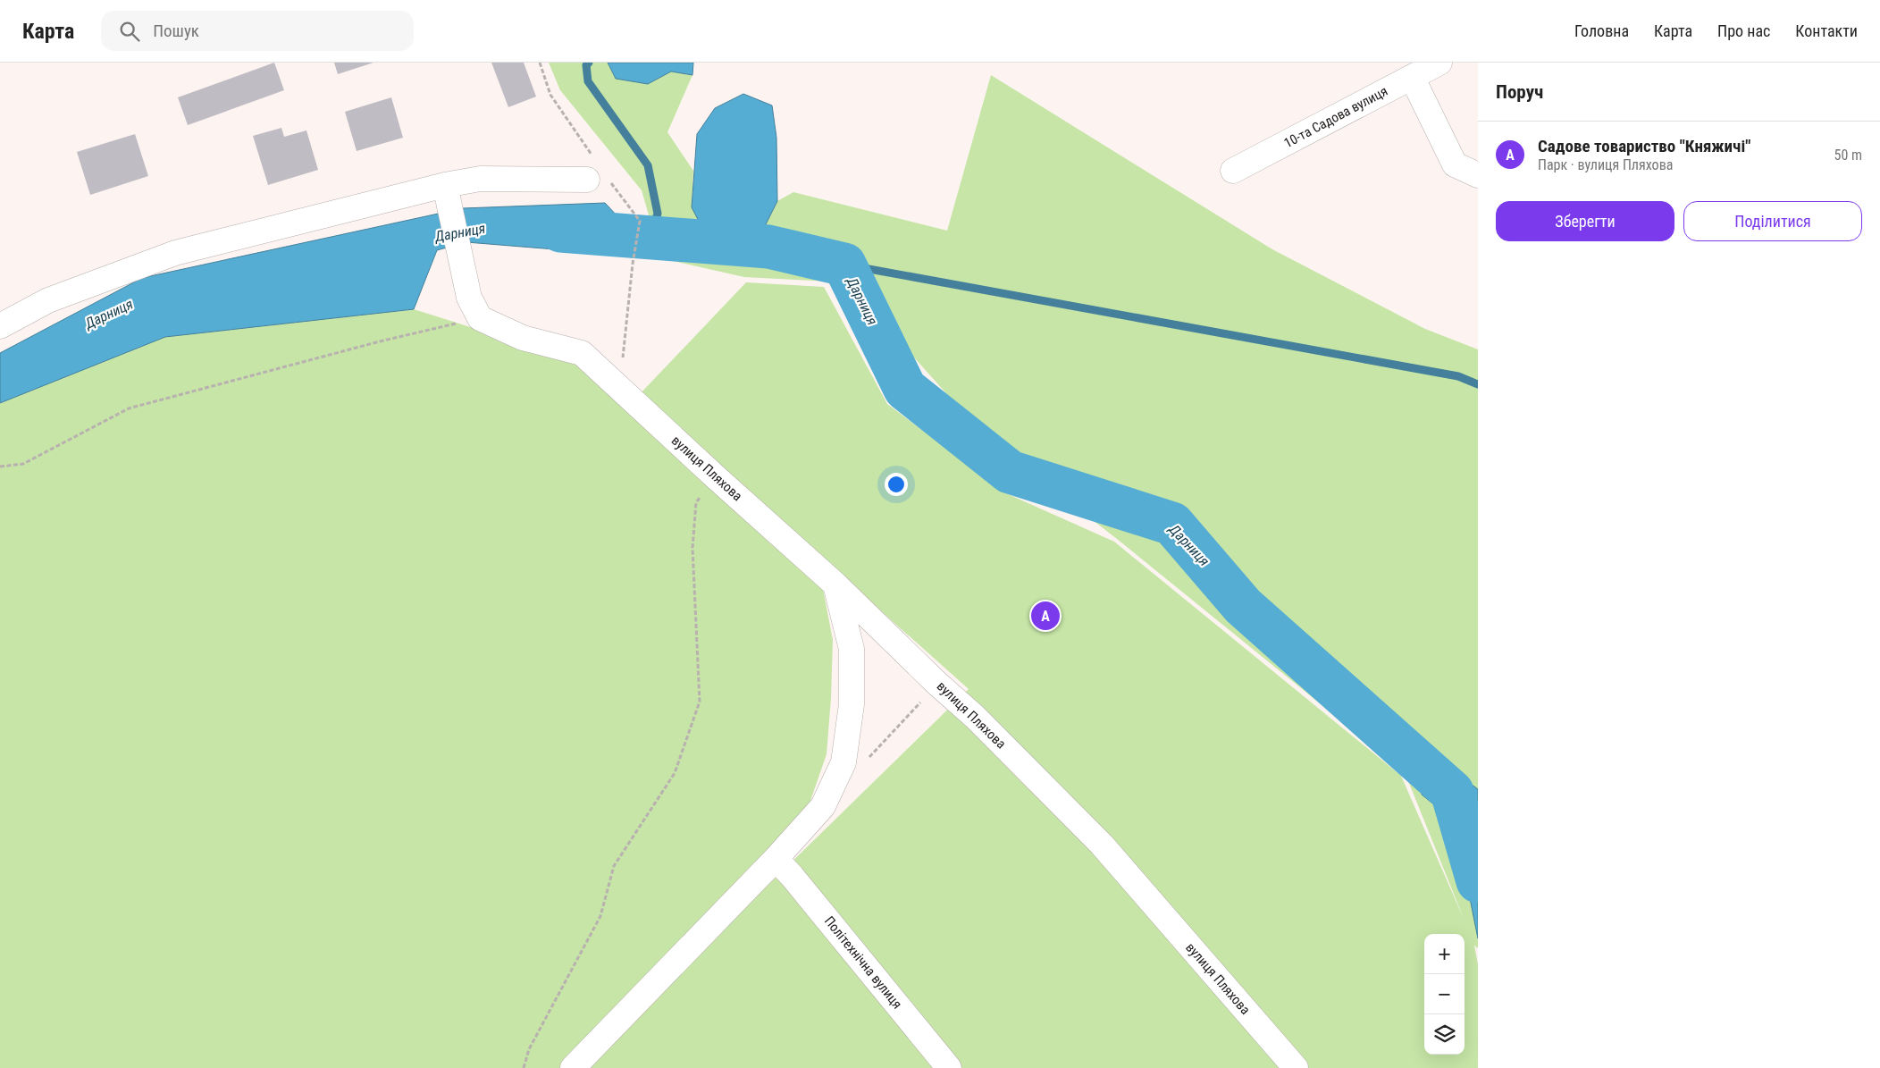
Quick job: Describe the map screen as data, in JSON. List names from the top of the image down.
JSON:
{
  "streets": {
    "street": ["10-та Садова вулиця", "вулиця Пляхова", "Політехнічна вулиця"]
  },
  "water": ["Дарниця"],
  "page": {
    "header": "Карта",
    "search": "Пошук",
    "nav": [
      "Головна",
      "Карта",
      "Про нас",
      "Контакти"
    ],
    "heading": "Поруч",
    "list": [
      {
        "mark": "A",
        "name": "Садове товариство \"Княжичі\"",
        "note": "Парк · вулиця Пляхова",
        "value": "50 m"
      }
    ],
    "buttons": ["Зберегти", "Поділитися"],
    "pins": "A",
    "map_buttons": ["+", "−"]
  }
}
